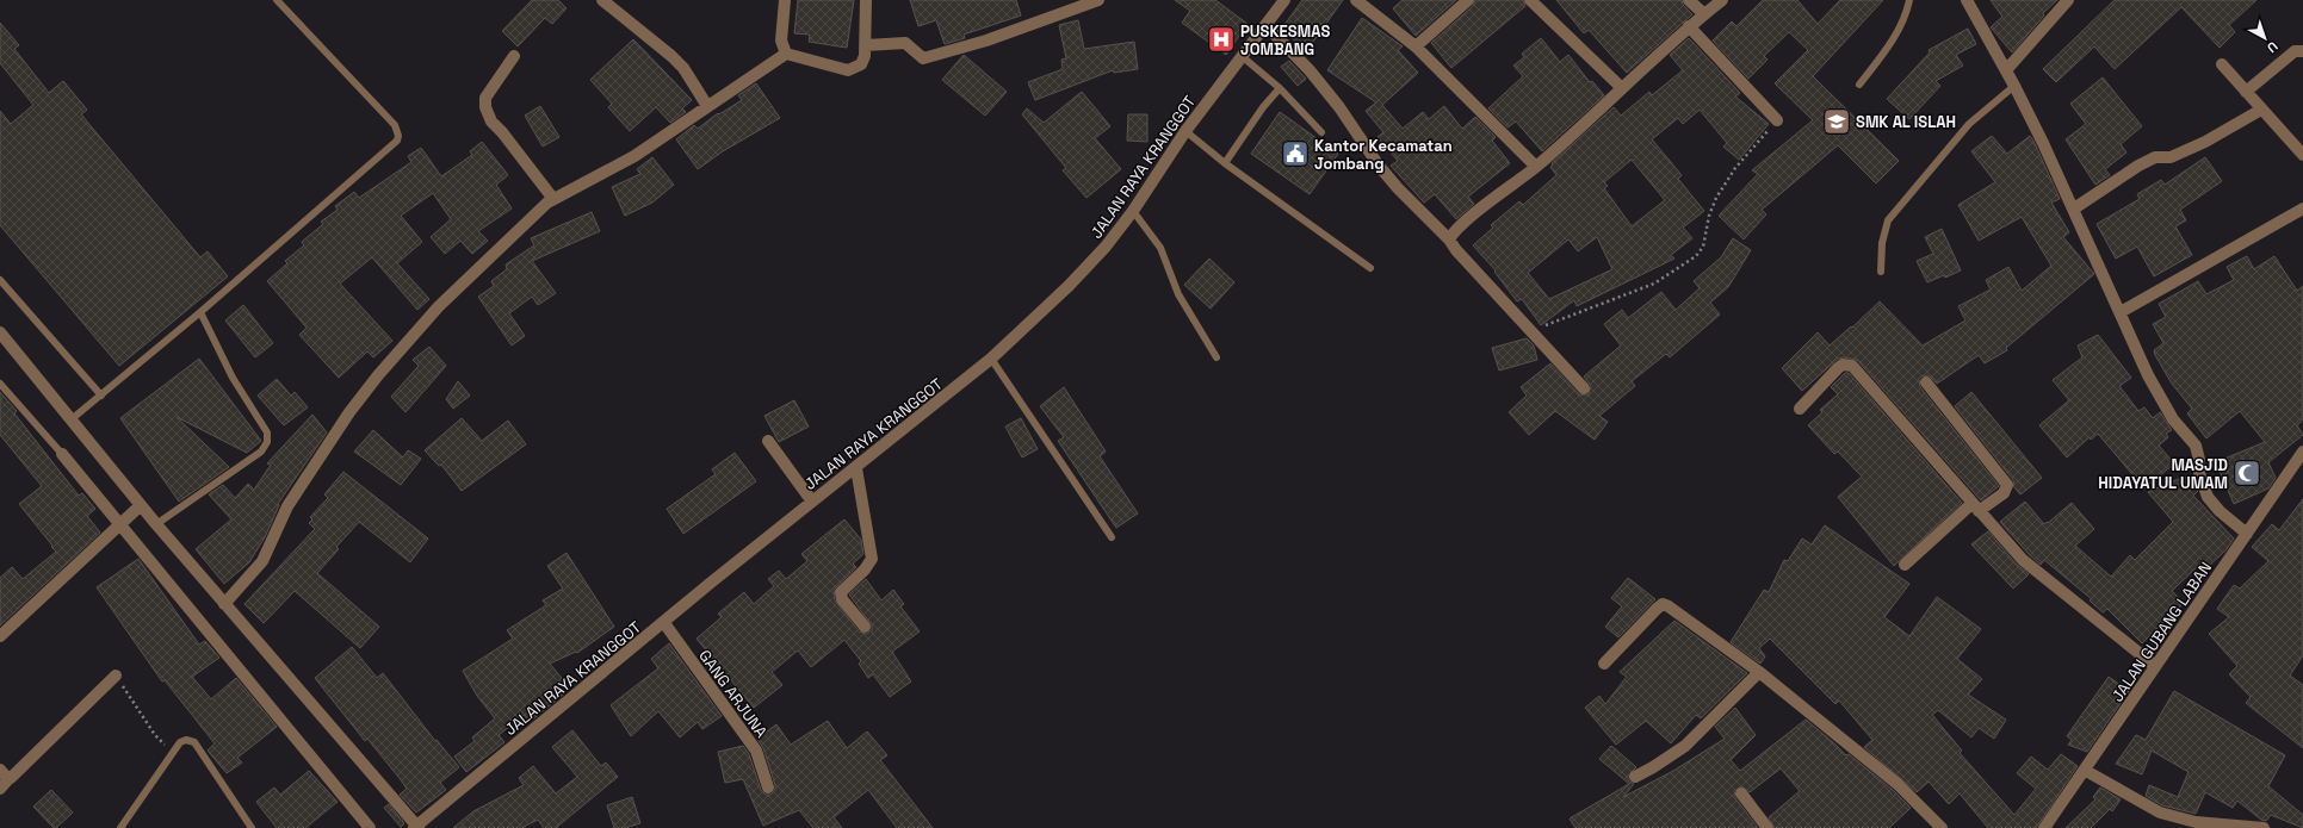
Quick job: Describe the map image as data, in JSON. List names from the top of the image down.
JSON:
{
  "streets": {
    "street": ["JALAN RAYA KRANGGOT", "JALAN GUBANG LABAN", "GANG ARJUNA"]
  },
  "crossings": [
    ["JALAN RAYA KRANGGOT", "GANG ARJUNA"]
  ],
  "places": {
    "hospital": ["PUSKESMAS JOMBANG"],
    "school or university": ["SMK AL ISLAH"],
    "public building": ["Kantor Kecamatan Jombang"],
    "mosque": ["MASJID HIDAYATUL UMAM"]
  },
  "north": "bottom right"
}
